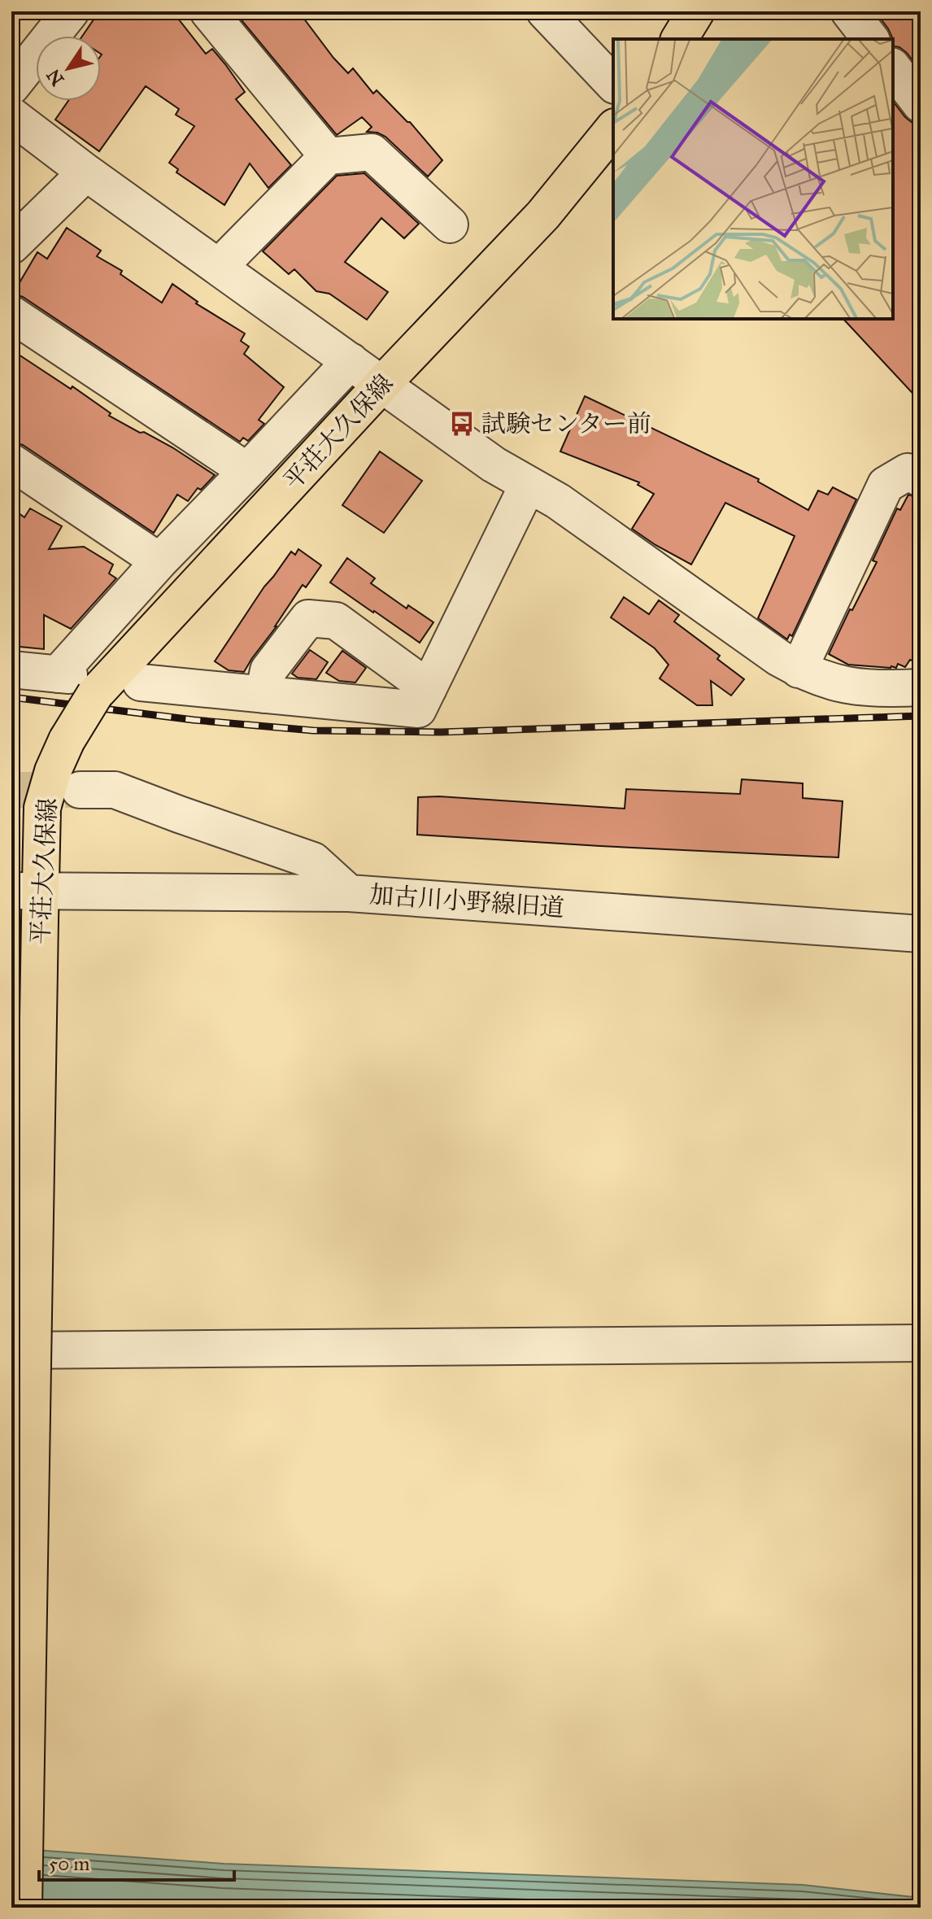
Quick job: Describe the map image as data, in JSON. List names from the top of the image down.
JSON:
{
  "streets": {
    "main road": ["平荘大久保線"],
    "street": ["加古川小野線旧道"]
  },
  "crossings": [
    ["平荘大久保線", "加古川小野線旧道"]
  ],
  "places": {
    "bus stop": ["試験センター前"]
  },
  "scale_bar": "50 m",
  "north": "bottom left"
}
